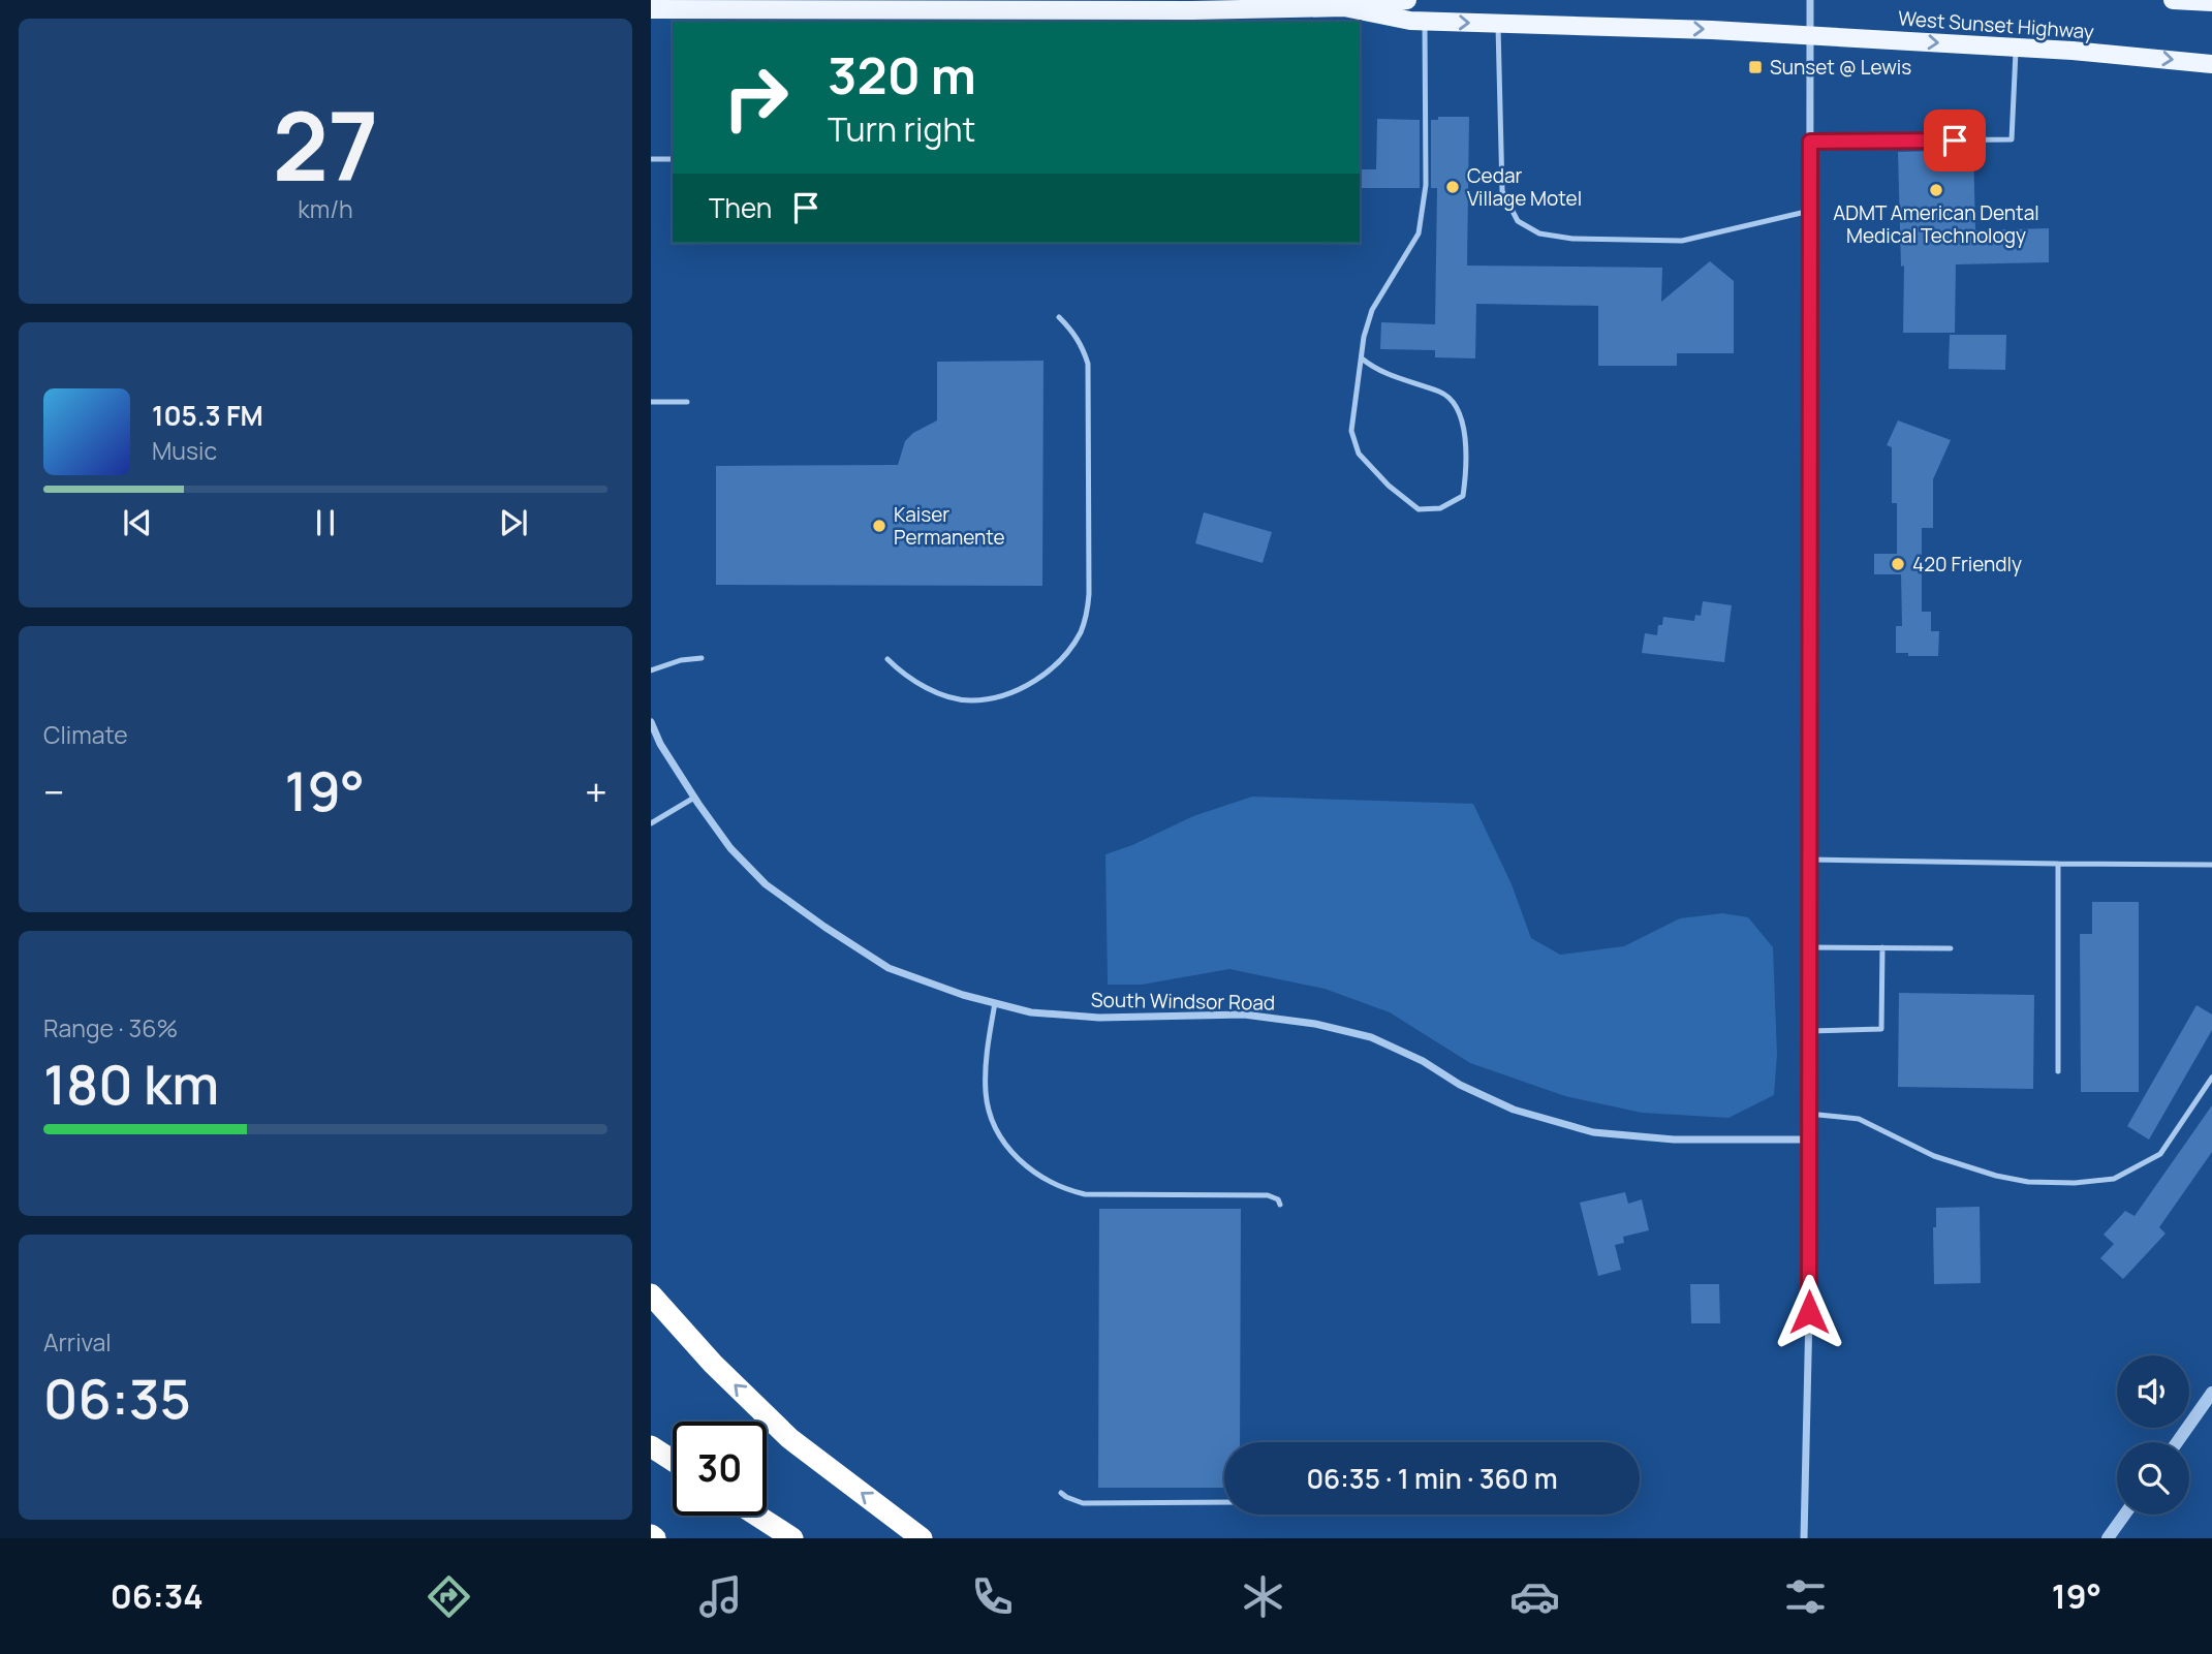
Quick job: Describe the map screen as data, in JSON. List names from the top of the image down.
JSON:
{
  "streets": {
    "main road": ["West Sunset Highway"],
    "street": ["South Windsor Road"]
  },
  "one_way": ["West Sunset Highway"],
  "places": {
    "transit": ["Sunset @ Lewis"],
    "other": [
      "Cedar Village Motel",
      "ADMT American Dental Medical Technology",
      "Kaiser Permanente",
      "420 Friendly"
    ]
  },
  "page": {
    "tile": [
      ["27", "km/h"],
      "Climate",
      ["Range · 36%", "180 km"],
      ["Arrival", "06:35"]
    ],
    "turn": ["320 m", "Turn right"],
    "then": "Then",
    "song": ["105.3 FM", "Music"],
    "heat": ["−", "19°", "+"],
    "limit": "30",
    "trip": "06:35 · 1 min · 360 m",
    "tabs": ["06:34", "19°"]
  }
}
